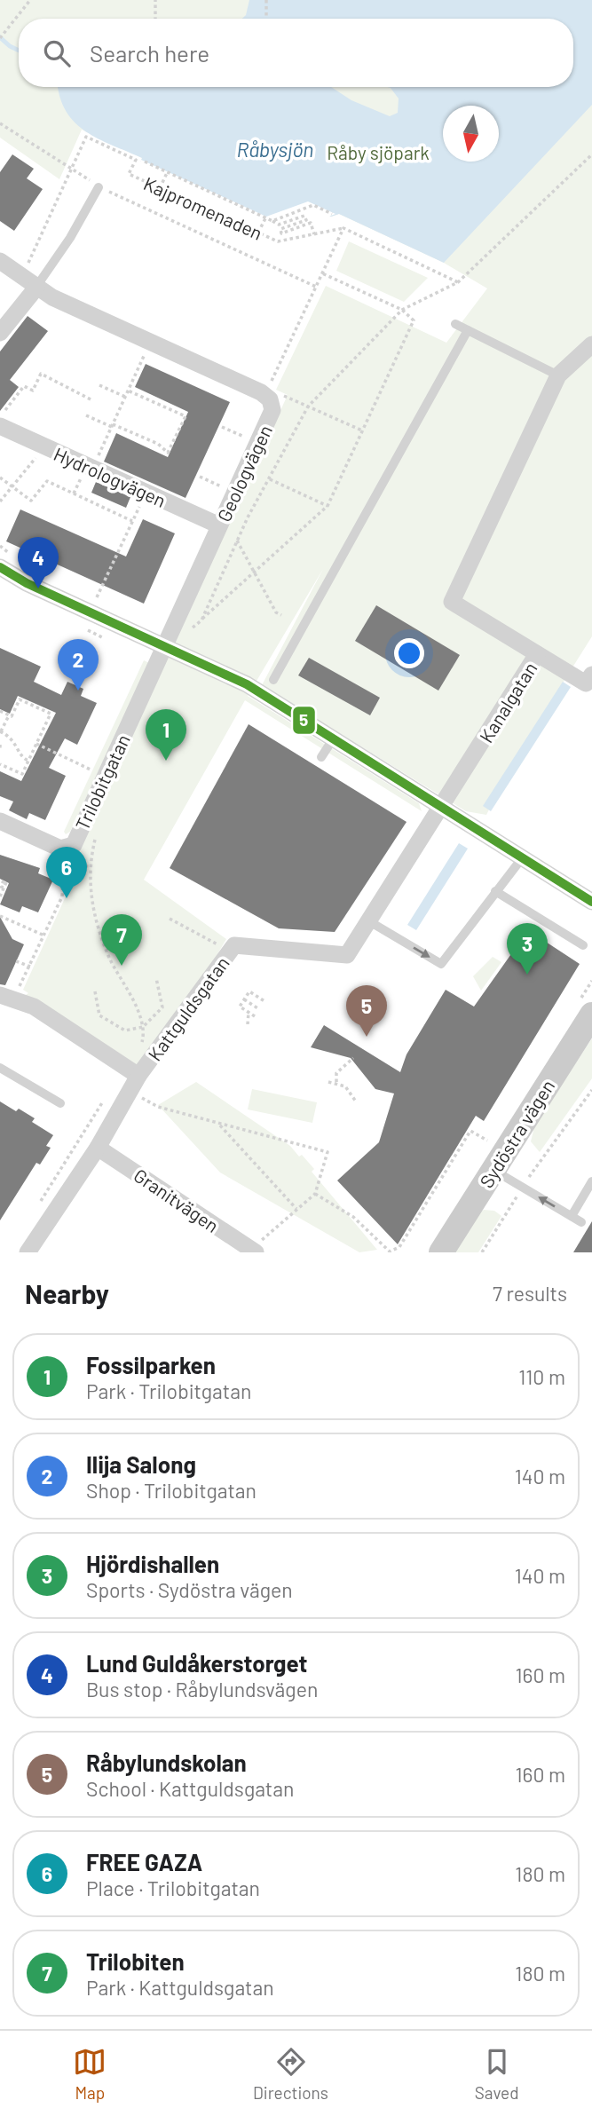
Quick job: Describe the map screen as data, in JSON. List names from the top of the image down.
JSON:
{
  "streets": {
    "main road": ["Sydöstra vägen"],
    "street": [
      "Geologvägen",
      "Hydrologvägen",
      "Kanalgatan",
      "Trilobitgatan",
      "Kattguldsgatan",
      "Granitvägen"
    ],
    "path": ["Kajpromenaden"]
  },
  "crossings": [
    ["Geologvägen", "Hydrologvägen"],
    ["Geologvägen", "Trilobitgatan"],
    ["Kanalgatan", "Kattguldsgatan"],
    ["Kattguldsgatan", "Granitvägen"]
  ],
  "water": ["Råbysjön"],
  "parks": ["Råby sjöpark"],
  "lines": ["transit line 5"],
  "north": "bottom",
  "page": {
    "search": "Search here",
    "pins": [
      "4",
      "2",
      "1",
      "6",
      "7",
      "3",
      "5"
    ],
    "heading": ["Nearby", "7 results"],
    "list": [
      {
        "mark": "1",
        "name": "Fossilparken",
        "note": "Park · Trilobitgatan",
        "value": "110 m"
      },
      {
        "mark": "2",
        "name": "Ilija Salong",
        "note": "Shop · Trilobitgatan",
        "value": "140 m"
      },
      {
        "mark": "3",
        "name": "Hjördishallen",
        "note": "Sports · Sydöstra vägen",
        "value": "140 m"
      },
      {
        "mark": "4",
        "name": "Lund Guldåkerstorget",
        "note": "Bus stop · Råbylundsvägen",
        "value": "160 m"
      },
      {
        "mark": "5",
        "name": "Råbylundskolan",
        "note": "School · Kattguldsgatan",
        "value": "160 m"
      },
      {
        "mark": "6",
        "name": "FREE GAZA",
        "note": "Place · Trilobitgatan",
        "value": "180 m"
      },
      {
        "mark": "7",
        "name": "Trilobiten",
        "note": "Park · Kattguldsgatan",
        "value": "180 m"
      }
    ],
    "nav": ["Map", "Directions", "Saved"]
  }
}
